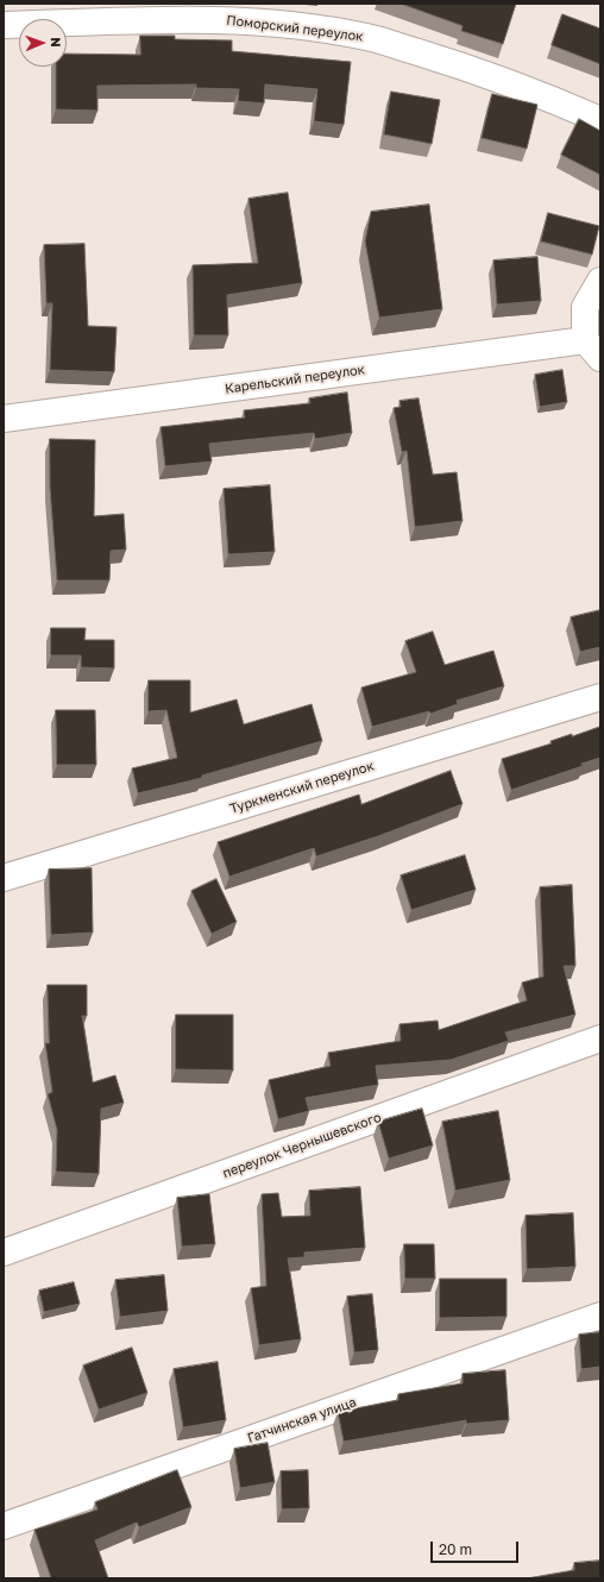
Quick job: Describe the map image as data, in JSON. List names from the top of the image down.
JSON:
{
  "streets": {
    "street": [
      "Поморский переулок",
      "Карельский переулок",
      "Туркменский переулок",
      "переулок Чернышевского",
      "Гатчинская улица"
    ]
  },
  "scale_bar": "20 m",
  "north": "right"
}
